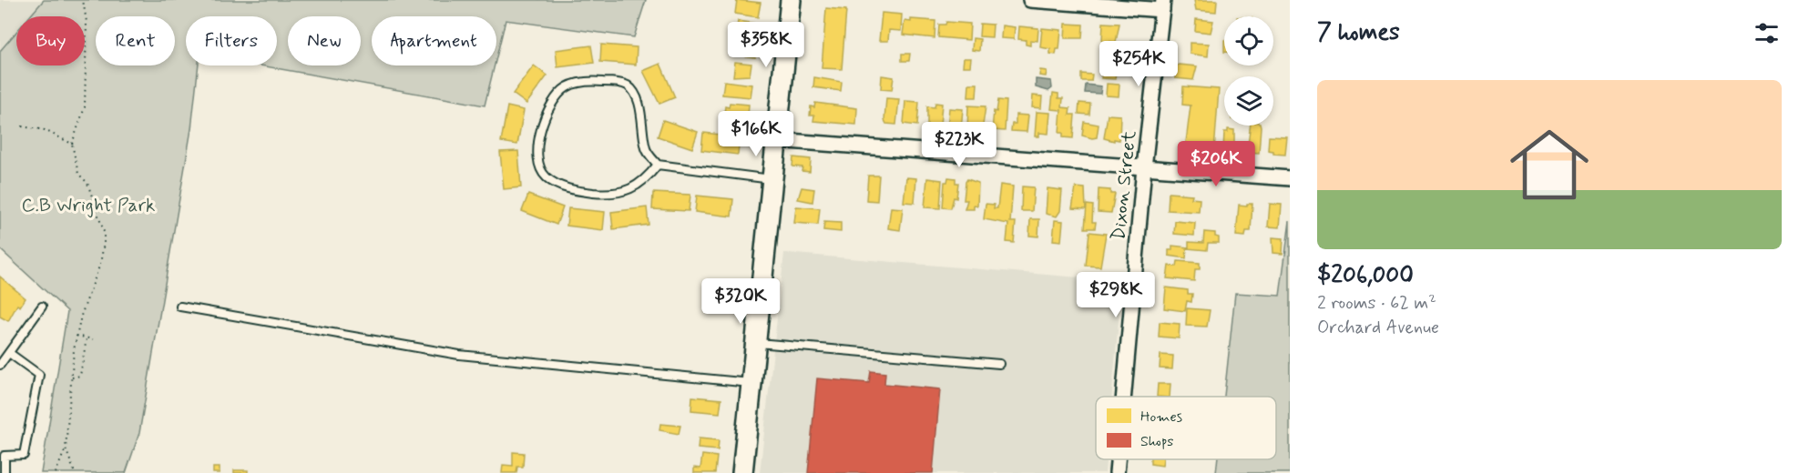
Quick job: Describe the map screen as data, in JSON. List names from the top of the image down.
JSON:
{
  "streets": {
    "street": ["Dixon Street"]
  },
  "parks": ["C.B Wright Park"],
  "legend": ["Homes", "Shops"],
  "page": {
    "heading": "7 homes",
    "chip": [
      "Buy",
      "Rent",
      "Filters",
      "New",
      "Apartment"
    ],
    "price": [
      "$358K",
      "$254K",
      "$166K",
      "$223K",
      "$206K",
      "$298K",
      "$320K"
    ],
    "list": [
      {
        "name": "$206,000",
        "note": "2 rooms · 62 m² · Orchard Avenue"
      }
    ]
  }
}
